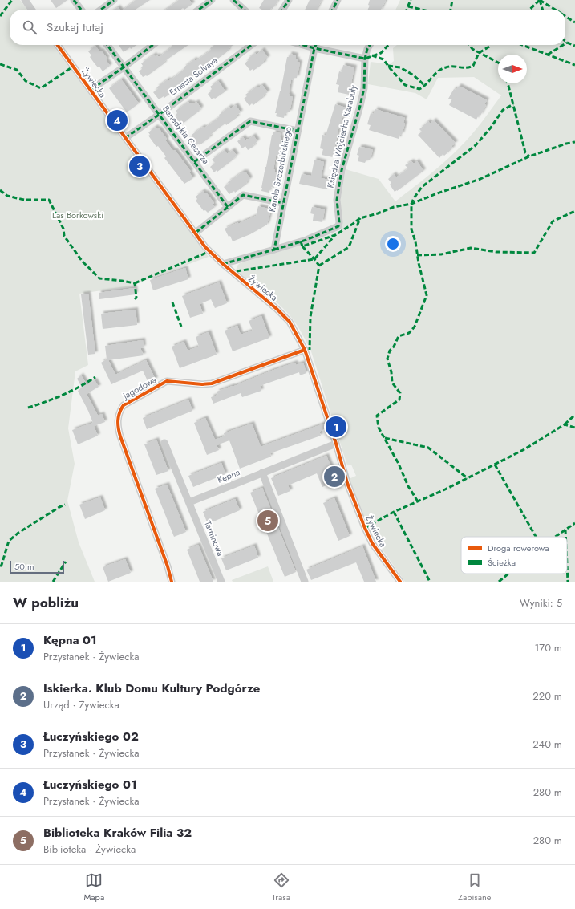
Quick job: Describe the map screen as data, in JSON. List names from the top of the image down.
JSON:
{
  "streets": {
    "street": [
      "Ernesta Solvaya",
      "Żywiecka",
      "Benedykta Cesarza",
      "Księdza Wojciecha Karabuły",
      "Karola Szczerbińskiego",
      "Jagodowa",
      "Kępna",
      "Tarninowa"
    ]
  },
  "crossings": [
    ["Ernesta Solvaya", "Żywiecka"],
    ["Ernesta Solvaya", "Benedykta Cesarza"],
    ["Żywiecka", "Jagodowa"],
    ["Żywiecka", "Kępna"],
    ["Księdza Wojciecha Karabuły", "Karola Szczerbińskiego"],
    ["Kępna", "Tarninowa"]
  ],
  "parks": ["Las Borkowski"],
  "legend": ["Droga rowerowa", "Ścieżka"],
  "scale_bar": "50 m",
  "north": "right",
  "page": {
    "search": "Szukaj tutaj",
    "pins": [
      "4",
      "3",
      "1",
      "2",
      "5"
    ],
    "scale": "50 m",
    "heading": ["W pobliżu", "Wyniki: 5"],
    "list": [
      {
        "mark": "1",
        "name": "Kępna 01",
        "note": "Przystanek · Żywiecka",
        "value": "170 m"
      },
      {
        "mark": "2",
        "name": "Iskierka. Klub Domu Kultury Podgórze",
        "note": "Urząd · Żywiecka",
        "value": "220 m"
      },
      {
        "mark": "3",
        "name": "Łuczyńskiego 02",
        "note": "Przystanek · Żywiecka",
        "value": "240 m"
      },
      {
        "mark": "4",
        "name": "Łuczyńskiego 01",
        "note": "Przystanek · Żywiecka",
        "value": "280 m"
      },
      {
        "mark": "5",
        "name": "Biblioteka Kraków Filia 32",
        "note": "Biblioteka · Żywiecka",
        "value": "280 m"
      }
    ],
    "nav": ["Mapa", "Trasa", "Zapisane"]
  }
}
